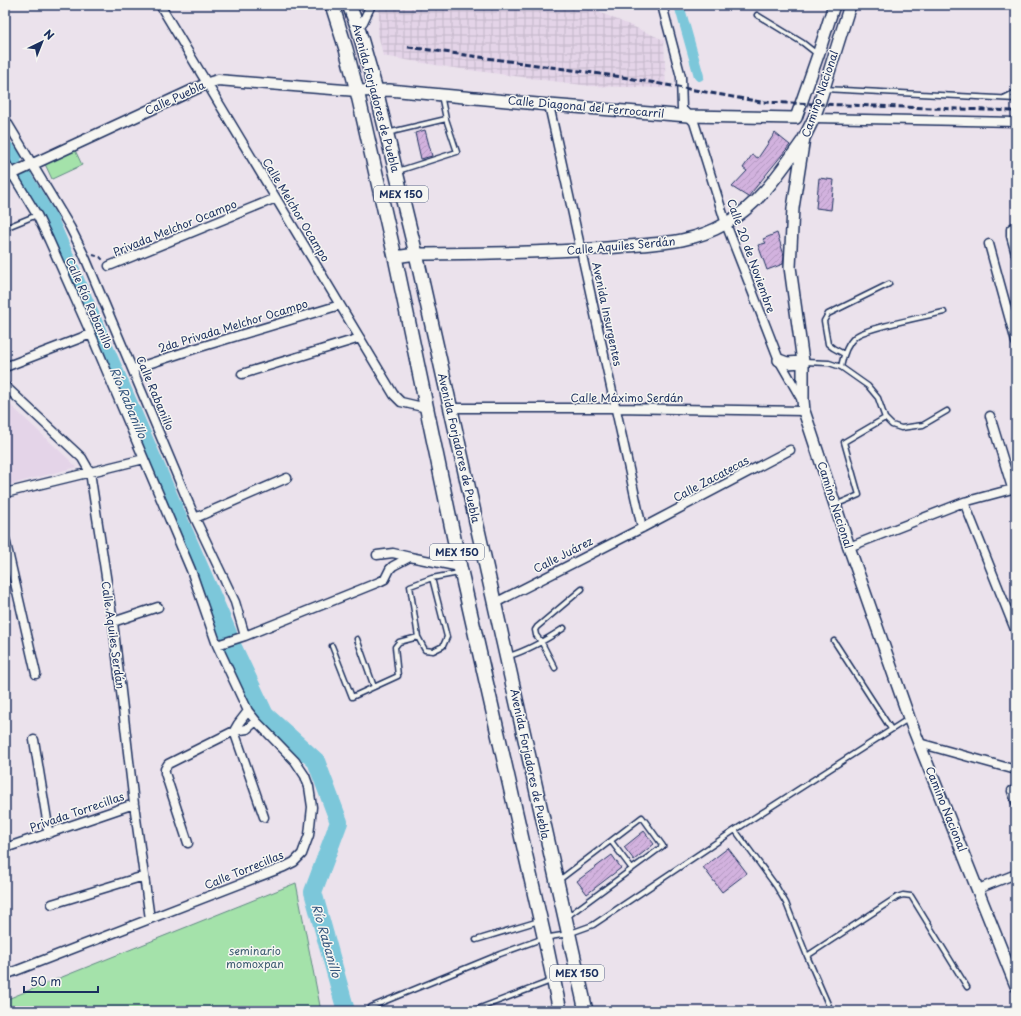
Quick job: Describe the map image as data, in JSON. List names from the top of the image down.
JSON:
{
  "streets": {
    "main road": [
      "Camino Nacional",
      "Calle Puebla",
      "Avenida Forjadores de Puebla",
      "Calle Diagonal del Ferrocarril",
      "MEX 150",
      "Calle Aquiles Serdán"
    ],
    "street": [
      "Calle Melchor Ocampo",
      "Privada Melchor Ocampo",
      "Calle 20 de Noviembre",
      "Calle Río Rabanillo",
      "Avenida Insurgentes",
      "2da Privada Melchor Ocampo",
      "Calle Rabanillo",
      "Calle Máximo Serdán",
      "Calle Zacatecas",
      "Calle Juárez",
      "Privada Torrecillas",
      "Calle Torrecillas"
    ]
  },
  "crossings": [
    ["Camino Nacional", "Calle Diagonal del Ferrocarril"],
    ["Camino Nacional", "Calle Aquiles Serdán"],
    ["Camino Nacional", "Calle 20 de Noviembre"],
    ["Camino Nacional", "Calle Máximo Serdán"],
    ["Calle Puebla", "Avenida Forjadores de Puebla"],
    ["Calle Puebla", "Calle Diagonal del Ferrocarril"],
    ["Calle Puebla", "Calle Melchor Ocampo"],
    ["Calle Puebla", "Calle Río Rabanillo"],
    ["Calle Puebla", "Calle Rabanillo"],
    ["Avenida Forjadores de Puebla", "Calle Diagonal del Ferrocarril"],
    ["Avenida Forjadores de Puebla", "Calle Melchor Ocampo"],
    ["Avenida Forjadores de Puebla", "Calle Aquiles Serdán"],
    ["Avenida Forjadores de Puebla", "Calle Máximo Serdán"],
    ["Avenida Forjadores de Puebla", "Calle Juárez"],
    ["Calle Diagonal del Ferrocarril", "Calle 20 de Noviembre"],
    ["Calle Diagonal del Ferrocarril", "Avenida Insurgentes"],
    ["Calle Melchor Ocampo", "Privada Melchor Ocampo"],
    ["Calle Melchor Ocampo", "2da Privada Melchor Ocampo"],
    ["Privada Melchor Ocampo", "Calle Rabanillo"],
    ["Calle Aquiles Serdán", "Calle 20 de Noviembre"],
    ["Calle Aquiles Serdán", "Avenida Insurgentes"],
    ["Calle Aquiles Serdán", "Privada Torrecillas"],
    ["Calle Aquiles Serdán", "Calle Torrecillas"],
    ["Calle 20 de Noviembre", "Calle Máximo Serdán"],
    ["Calle Río Rabanillo", "Calle Torrecillas"],
    ["Avenida Insurgentes", "Calle Máximo Serdán"],
    ["Avenida Insurgentes", "Calle Zacatecas"],
    ["Avenida Insurgentes", "Calle Juárez"],
    ["2da Privada Melchor Ocampo", "Calle Rabanillo"],
    ["Calle Zacatecas", "Calle Juárez"]
  ],
  "water": ["Río Rabanillo"],
  "parks": ["seminario momoxpan"],
  "scale_bar": "50 m",
  "north": "top right"
}
